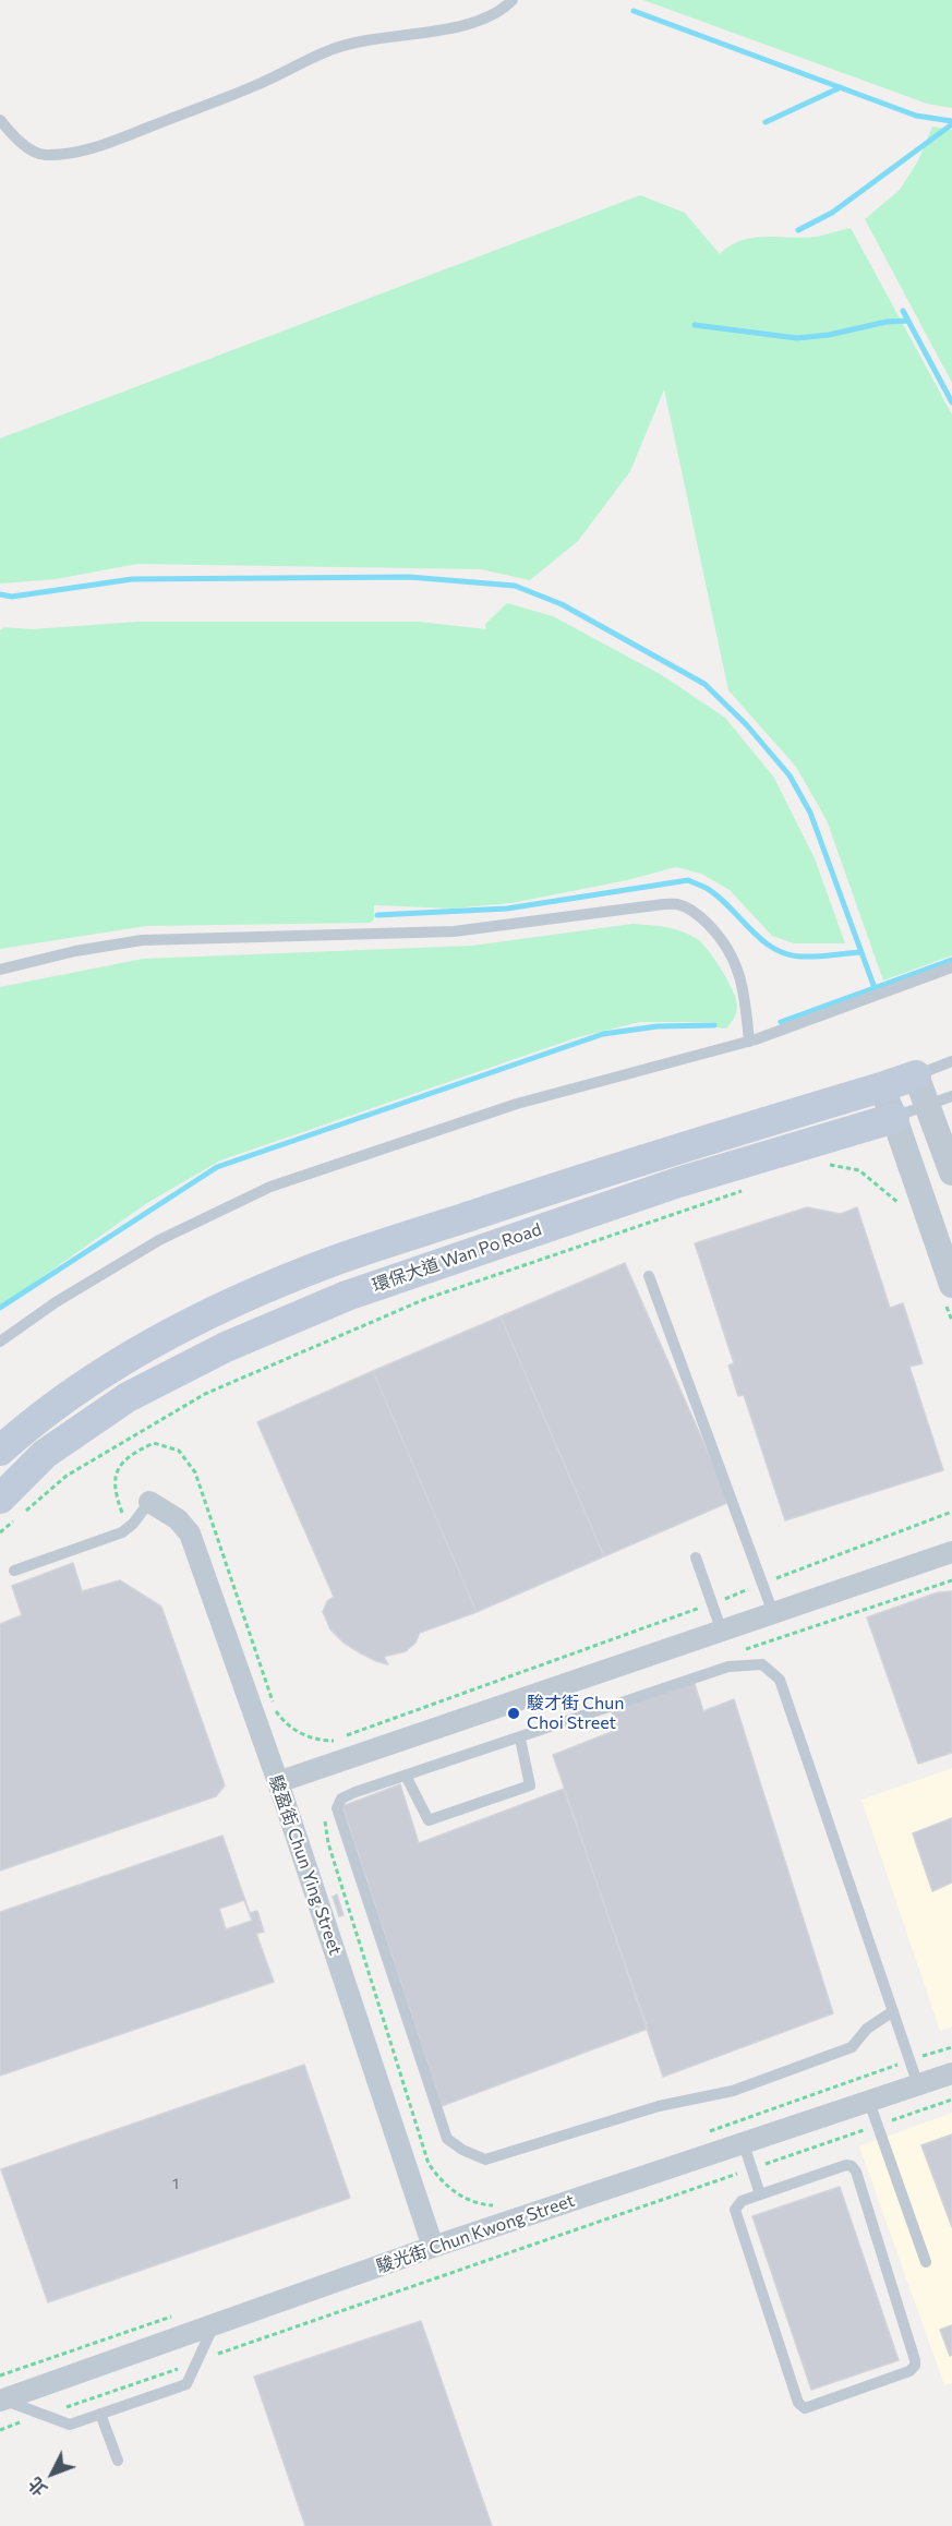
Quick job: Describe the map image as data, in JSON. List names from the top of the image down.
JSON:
{
  "streets": {
    "main road": ["環保大道 Wan Po Road"],
    "street": ["駿盈街 Chun Ying Street", "駿光街 Chun Kwong Street"]
  },
  "crossings": [
    ["駿盈街 Chun Ying Street", "駿光街 Chun Kwong Street"]
  ],
  "places": ["駿才街 Chun Choi Street"],
  "house_numbers": ["1"],
  "north": "bottom left"
}
